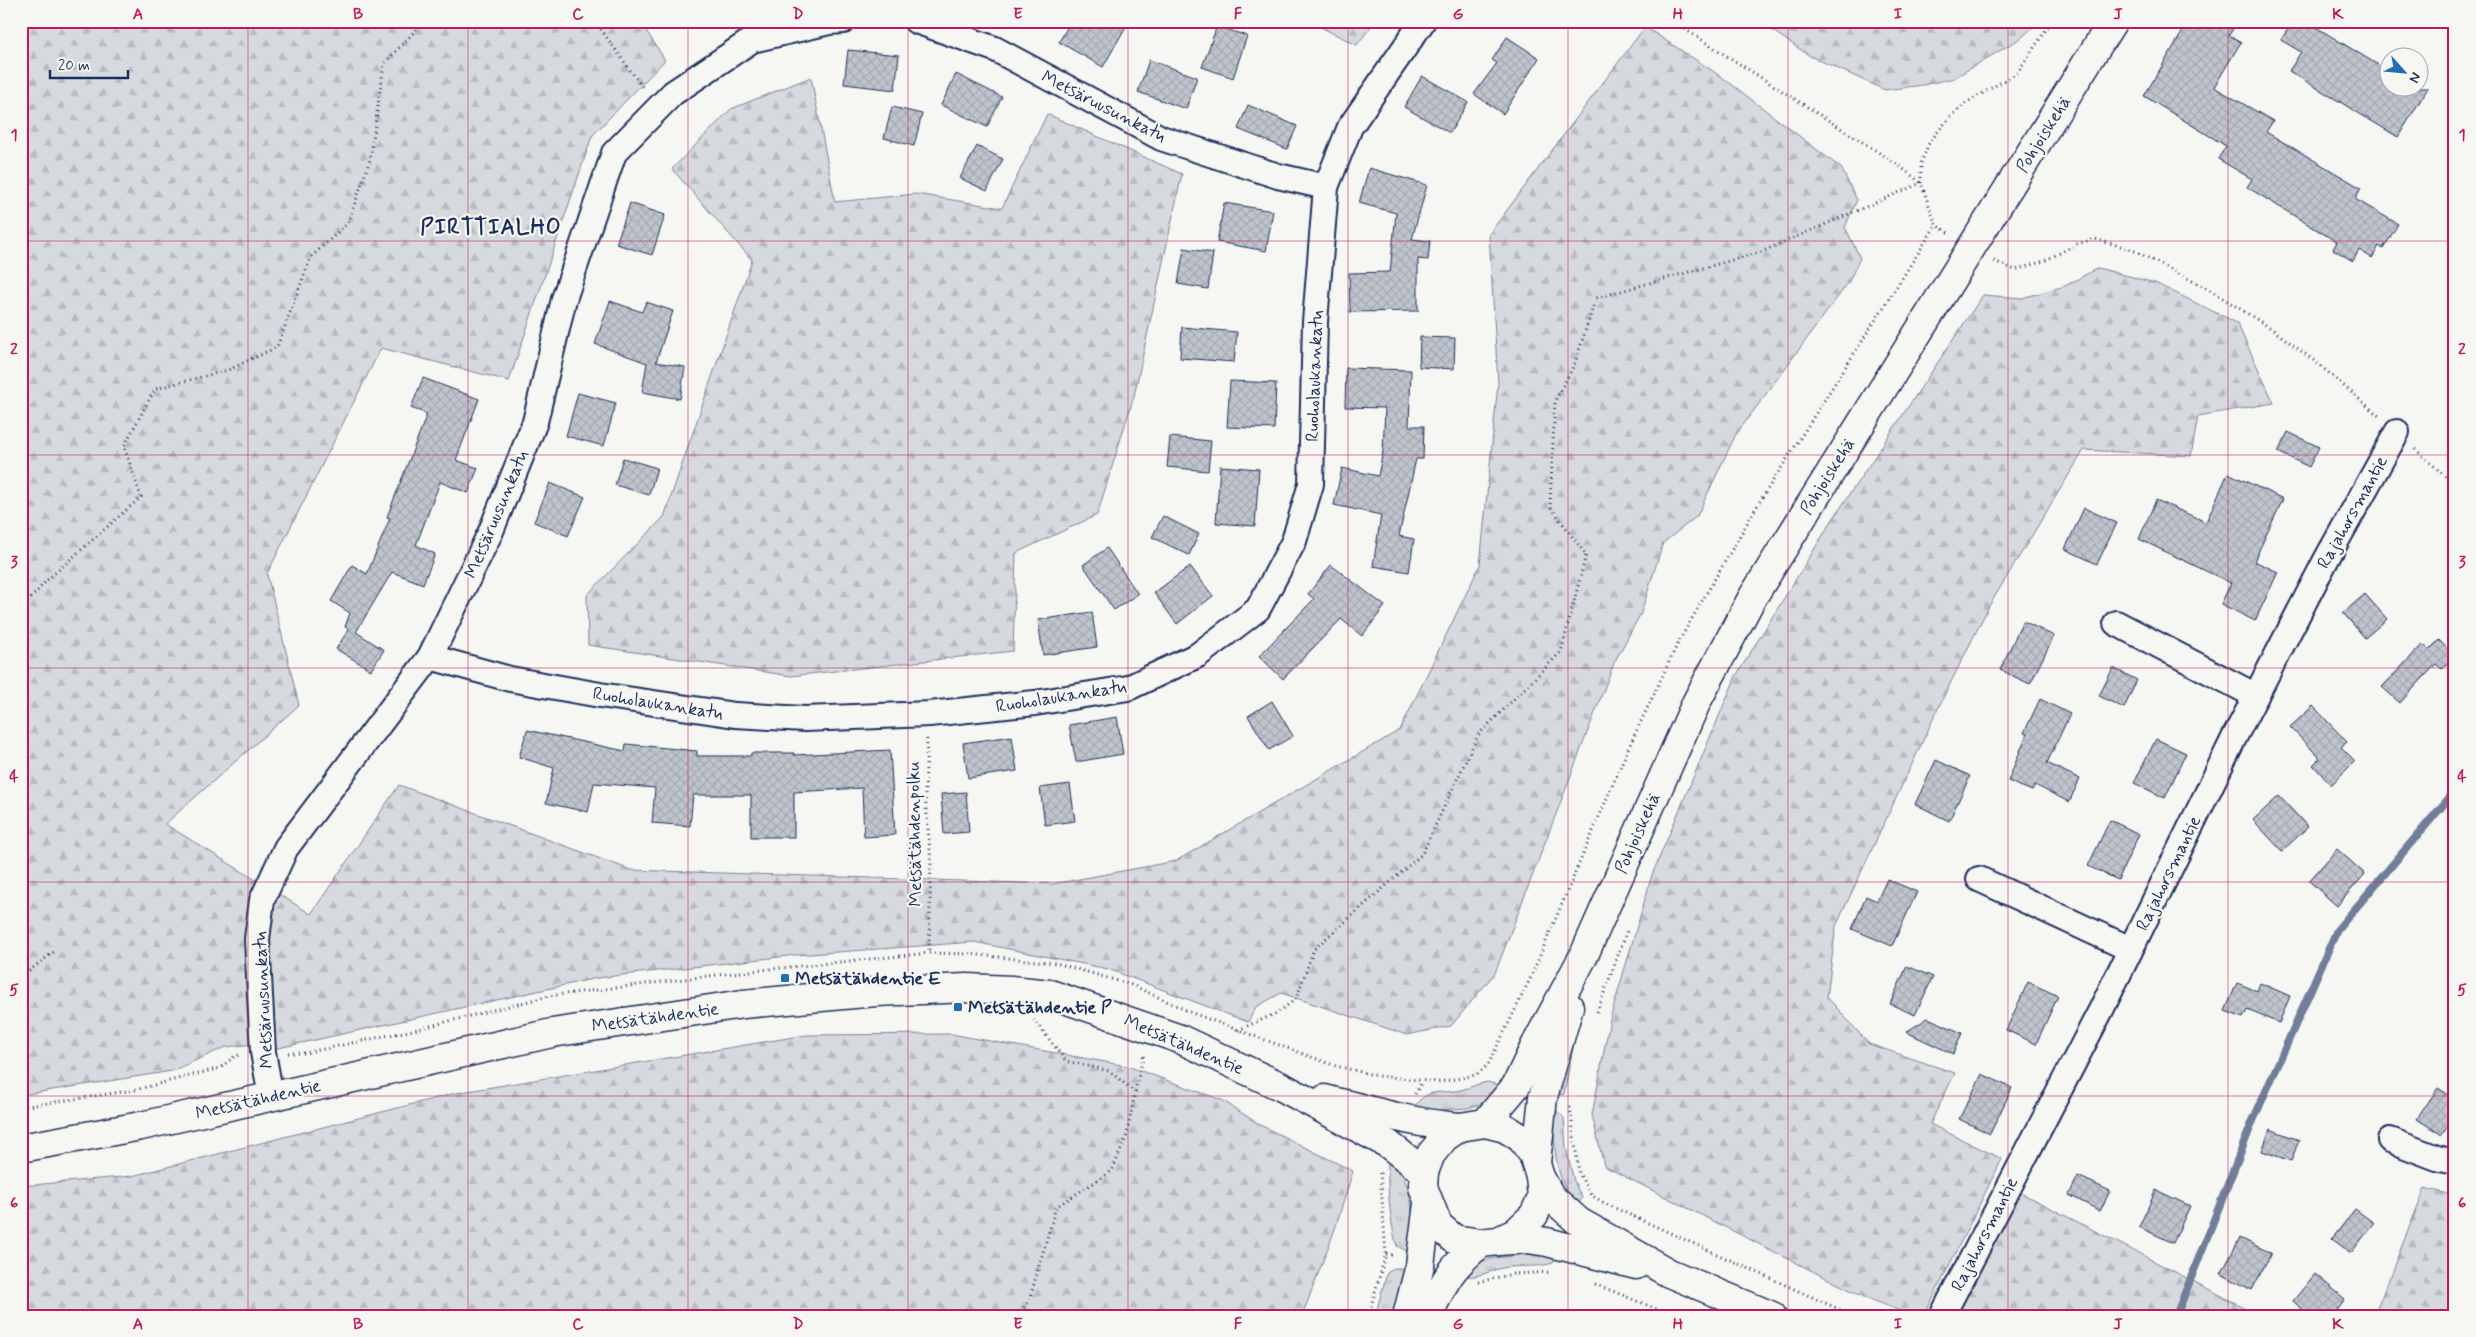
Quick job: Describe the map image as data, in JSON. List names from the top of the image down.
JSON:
{
  "streets": {
    "main road": ["Pohjoiskehä", "Metsätähdentie"],
    "street": ["Metsäruusunkatu", "Ruoholaukankatu", "Rajahorsmantie"],
    "path": ["Metsätähdenpolku"]
  },
  "crossings": [
    ["Metsäruusunkatu", "Ruoholaukankatu"],
    ["Metsäruusunkatu", "Metsätähdentie"],
    ["Pohjoiskehä", "Metsätähdentie"],
    ["Ruoholaukankatu", "Metsätähdenpolku"]
  ],
  "districts": ["PIRTTIALHO"],
  "places": {
    "transit": ["Metsätähdentie E", "Metsätähdentie P"]
  },
  "scale_bar": "20 m",
  "north": "bottom right",
  "grid": {
    "columns": [
      "A",
      "B",
      "C",
      "D",
      "E",
      "F",
      "G",
      "H",
      "I",
      "J",
      "K"
    ],
    "rows": [
      "1",
      "2",
      "3",
      "4",
      "5",
      "6"
    ]
  }
}
